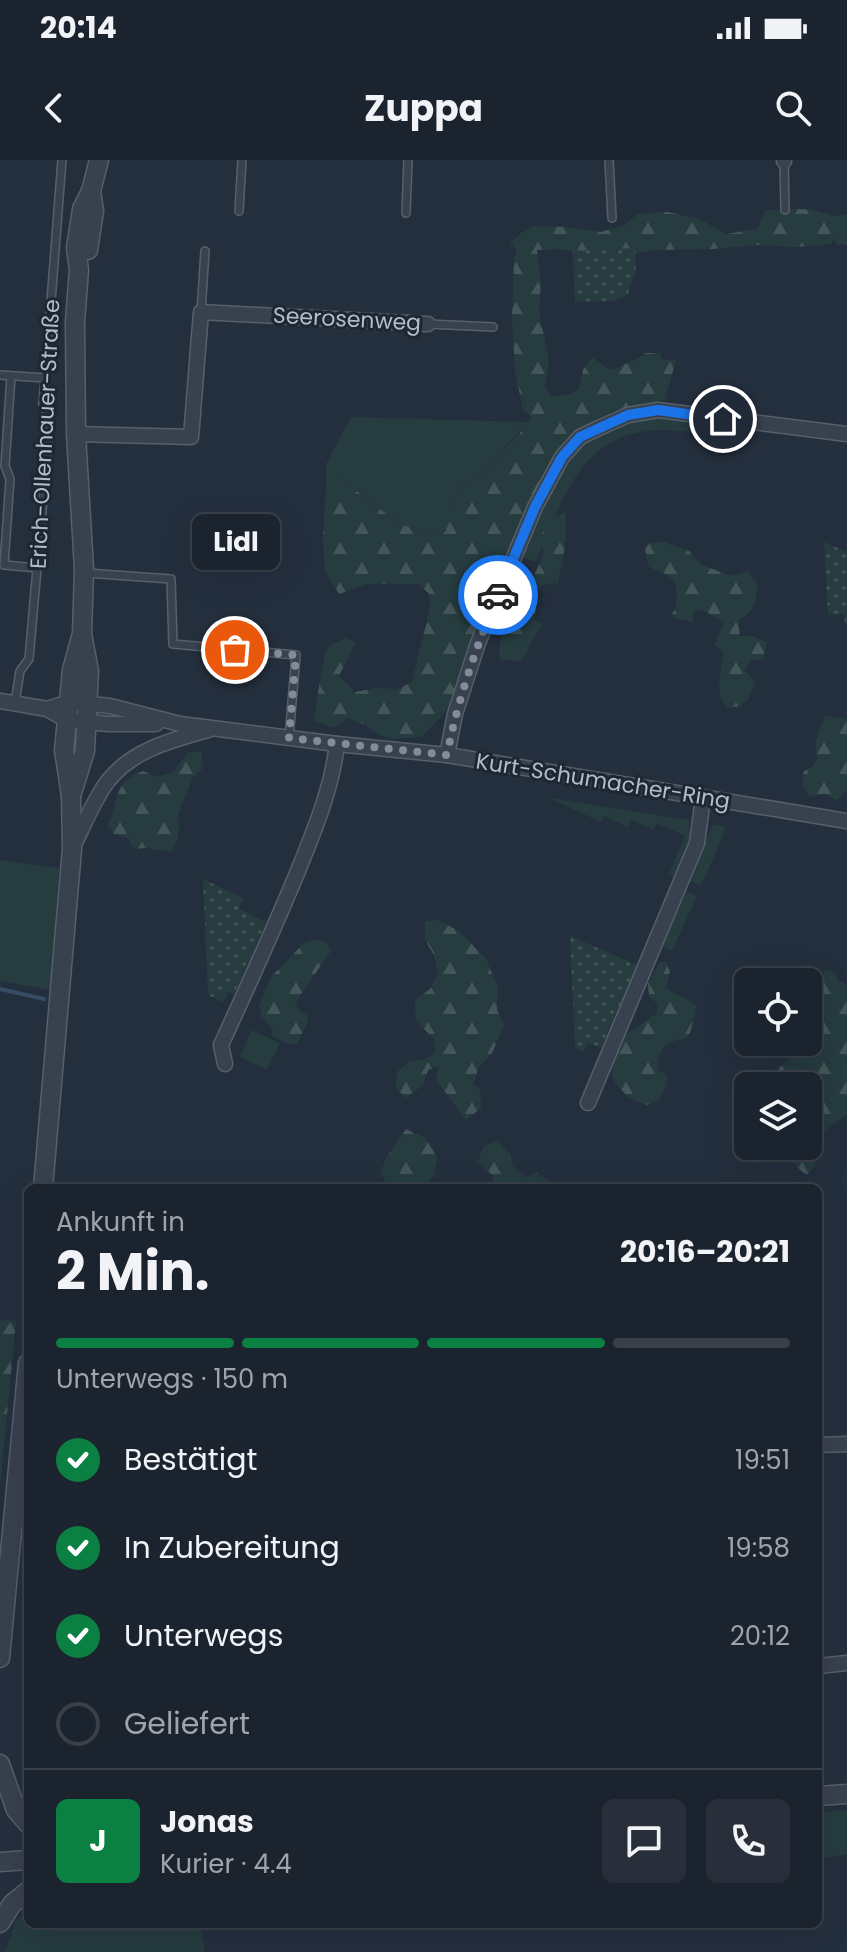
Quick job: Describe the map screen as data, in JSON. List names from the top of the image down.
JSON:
{
  "streets": {
    "street": ["Seerosenweg", "Erich-Ollenhauer-Straße", "Kurt-Schumacher-Ring"]
  },
  "crossings": [
    ["Erich-Ollenhauer-Straße", "Kurt-Schumacher-Ring"]
  ],
  "places": ["Lidl"],
  "page": {
    "status": "20:14",
    "header": "Zuppa",
    "bubble": "Lidl",
    "heading": ["2 Min.", "Ankunft in", "20:16–20:21"],
    "panel": ["Jonas", "Kurier · 4.4"],
    "bar": "Unterwegs · 150 m",
    "list": [
      ["Bestätigt", "19:51"],
      ["In Zubereitung", "19:58"],
      ["Unterwegs", "20:12"],
      "Geliefert"
    ],
    "round": "J"
  }
}
